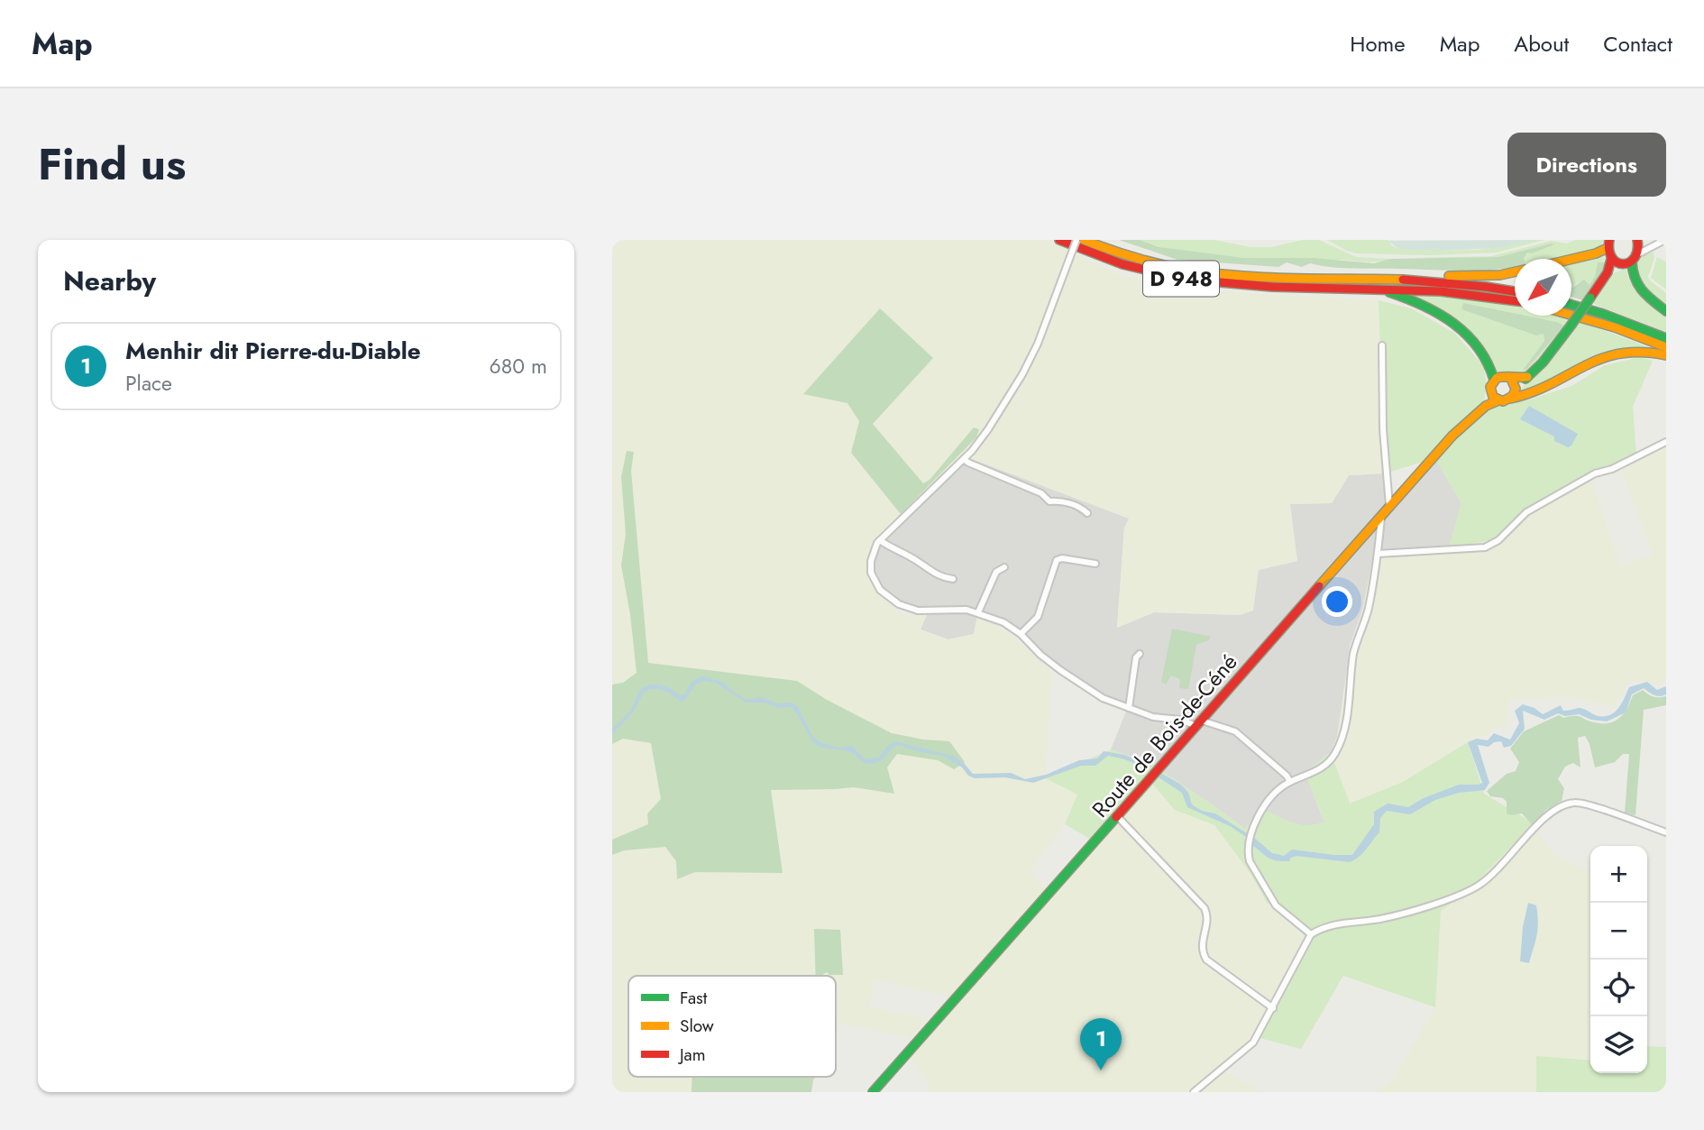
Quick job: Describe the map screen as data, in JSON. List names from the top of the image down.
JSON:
{
  "streets": {
    "main road": ["D 948", "Route de Bois-de-Céné"]
  },
  "legend": ["Fast", "Slow", "Jam"],
  "north": "bottom left",
  "page": {
    "header": "Map",
    "nav": [
      "Home",
      "Map",
      "About",
      "Contact"
    ],
    "title": "Find us",
    "buttons": "Directions",
    "heading": "Nearby",
    "list": [
      {
        "mark": "1",
        "name": "Menhir dit Pierre-du-Diable",
        "note": "Place",
        "value": "680 m"
      }
    ],
    "map_buttons": ["+", "−"],
    "pins": "1"
  }
}
